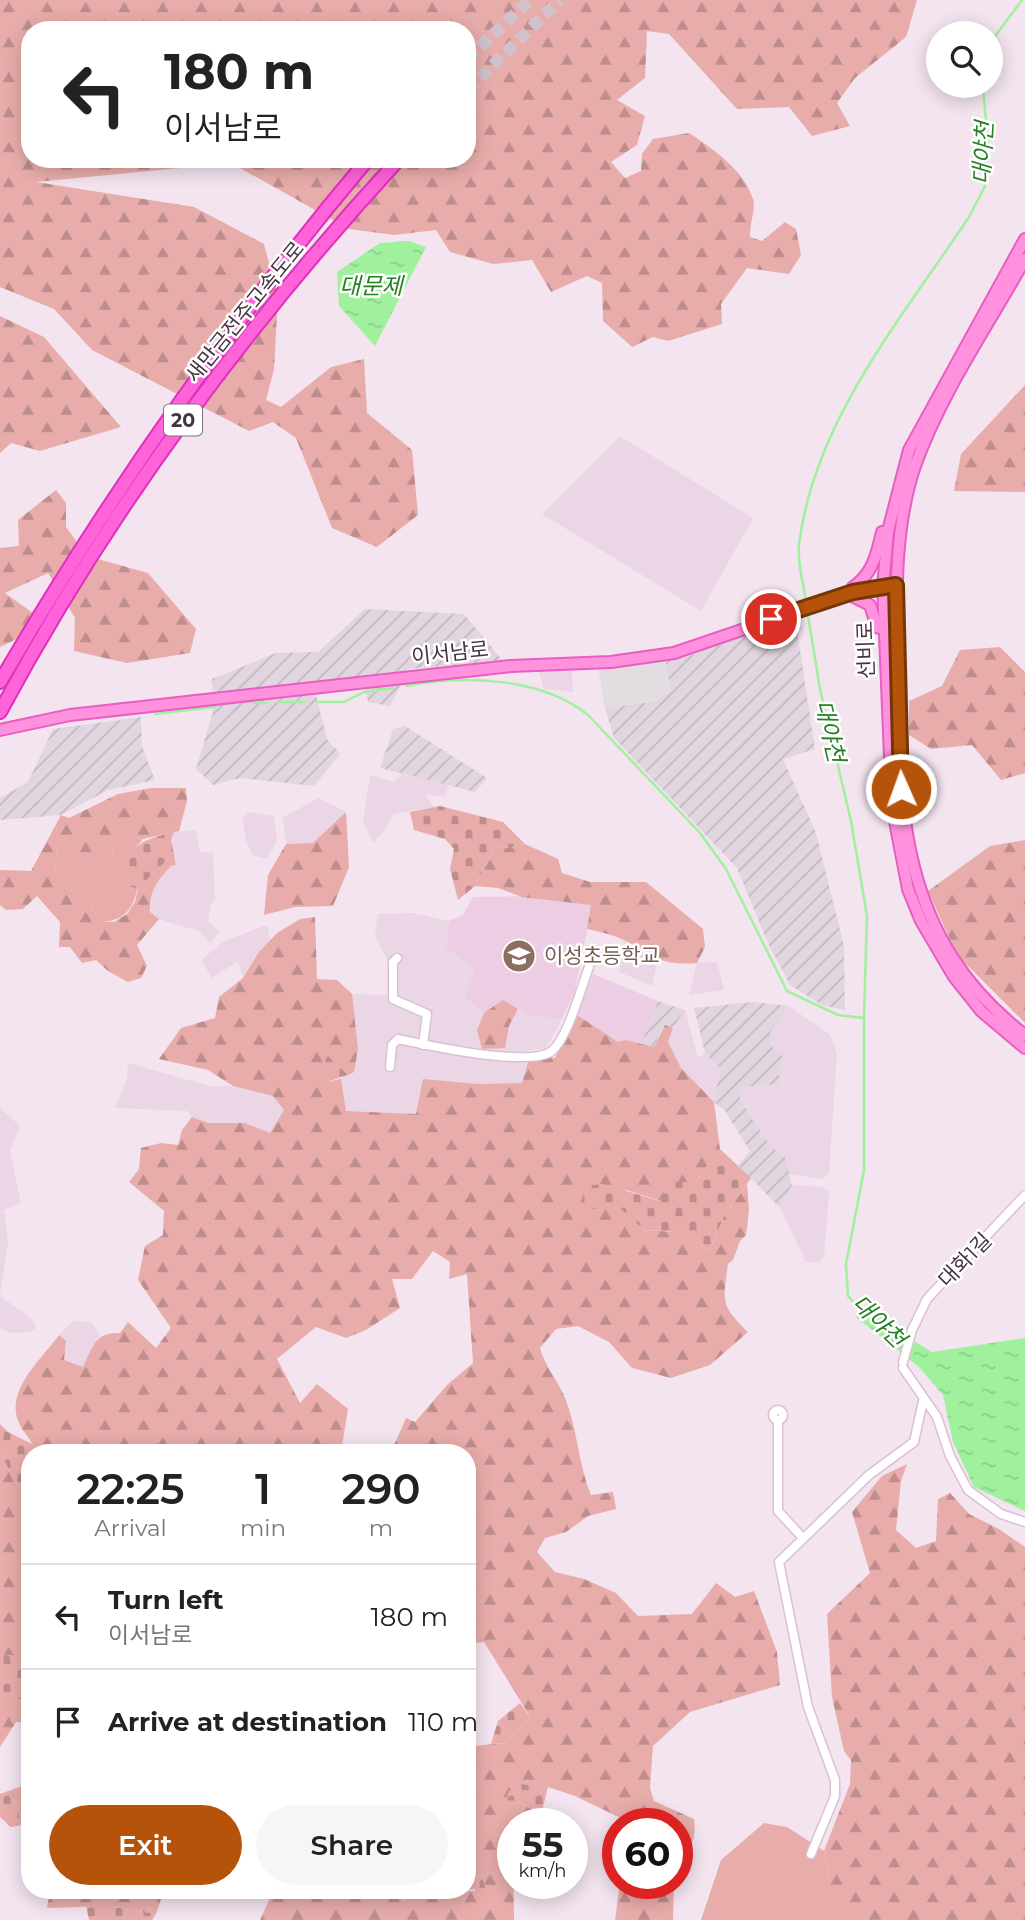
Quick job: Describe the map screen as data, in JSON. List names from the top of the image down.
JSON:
{
  "streets": {
    "highway": ["새만금전주고속도로", "20"],
    "main road": ["선비로", "이서남로"],
    "street": ["대화1길"]
  },
  "crossings": [
    ["선비로", "이서남로"]
  ],
  "water": ["대야천", "대문제"],
  "places": {
    "school or university": ["이성초등학교"]
  },
  "page": {
    "turn": ["180 m", "이서남로"],
    "eta": [
      "22:25",
      "Arrival",
      "1",
      "min",
      "290",
      "m"
    ],
    "list": [
      {
        "name": "Turn left",
        "note": "이서남로",
        "value": "180 m"
      },
      {
        "name": "Arrive at destination",
        "value": "110 m"
      }
    ],
    "buttons": ["Exit", "Share"],
    "speed": "55 km/h",
    "limit": "60"
  }
}
